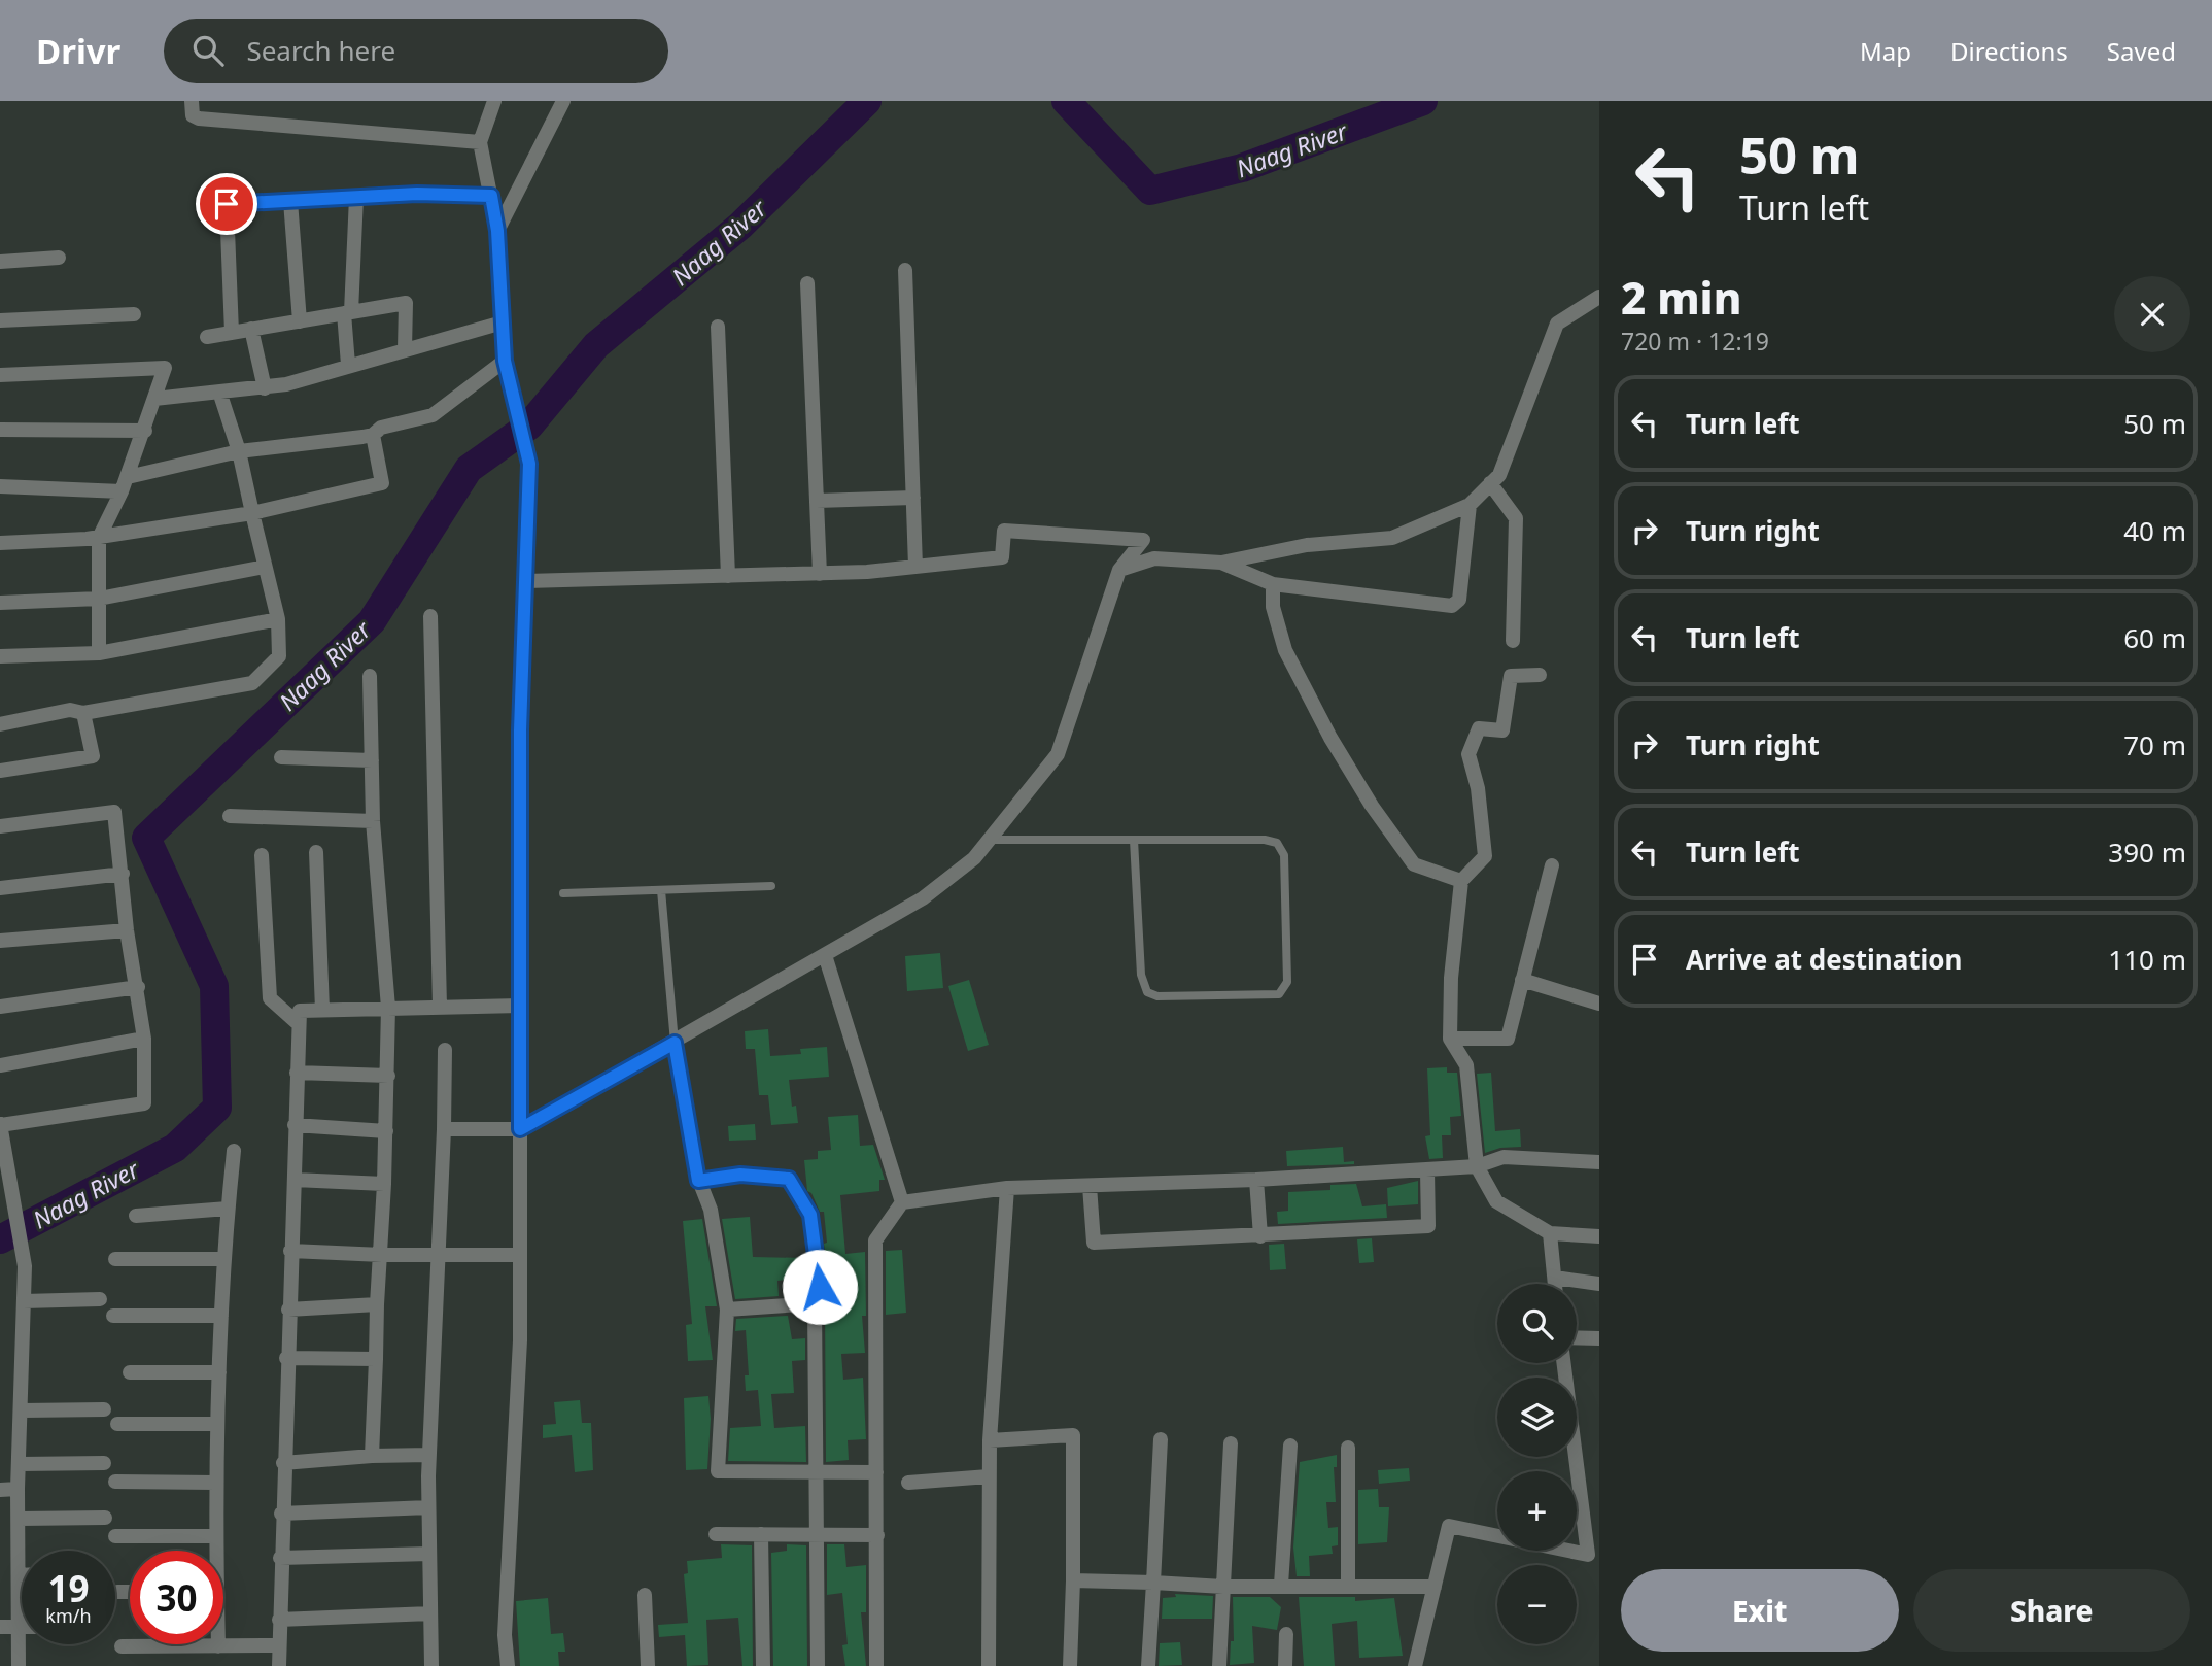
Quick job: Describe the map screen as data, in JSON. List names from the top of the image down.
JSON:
{
  "water": ["Naag River"],
  "page": {
    "header": "Drivr",
    "search": "Search here",
    "nav": ["Map", "Directions", "Saved"],
    "turn": ["50 m", "Turn left"],
    "heading": ["2 min", "720 m · 12:19"],
    "list": [
      {
        "name": "Turn left",
        "value": "50 m"
      },
      {
        "name": "Turn right",
        "value": "40 m"
      },
      {
        "name": "Turn left",
        "value": "60 m"
      },
      {
        "name": "Turn right",
        "value": "70 m"
      },
      {
        "name": "Turn left",
        "value": "390 m"
      },
      {
        "name": "Arrive at destination",
        "value": "110 m"
      }
    ],
    "map_buttons": ["+", "−"],
    "speed": "19 km/h",
    "limit": "30",
    "buttons": ["Exit", "Share"]
  }
}
